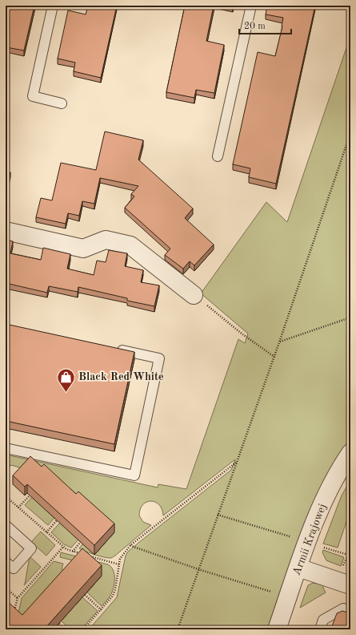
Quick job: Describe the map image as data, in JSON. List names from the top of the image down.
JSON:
{
  "streets": {
    "street": ["Armii Krajowej"]
  },
  "places": {
    "shop": ["Black Red White"]
  },
  "scale_bar": "20 m"
}
